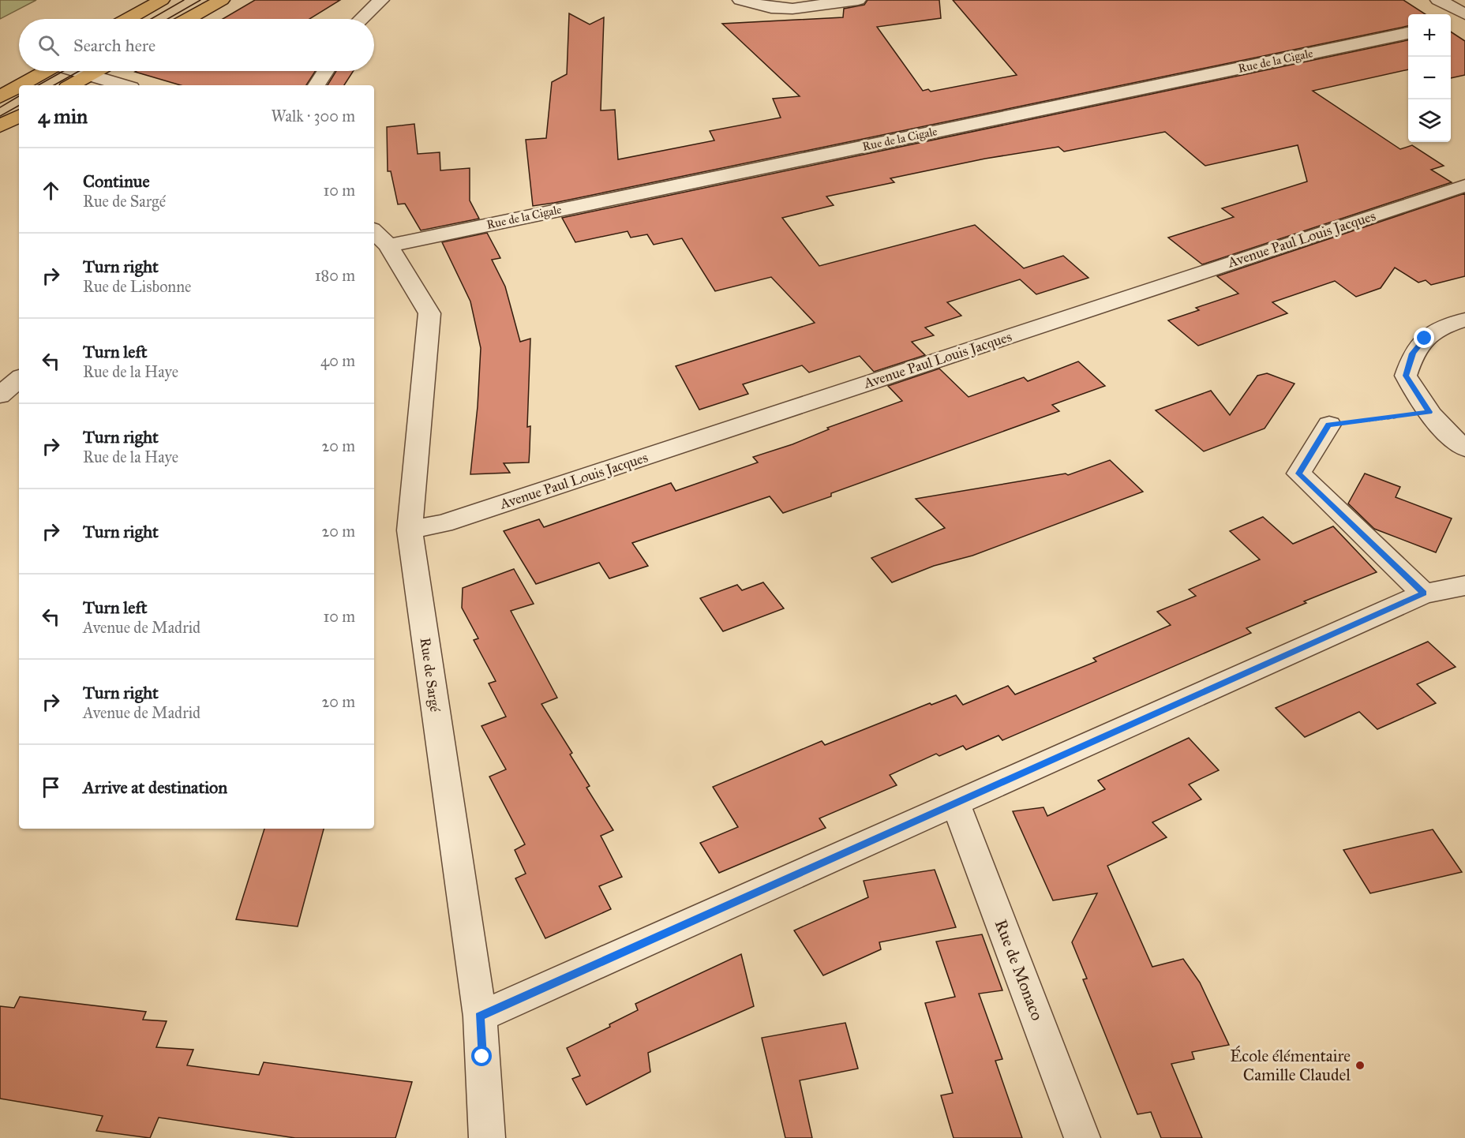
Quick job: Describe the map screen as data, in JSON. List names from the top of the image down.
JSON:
{
  "streets": {
    "street": [
      "Rue de la Cigale",
      "Avenue Paul Louis Jacques",
      "Rue de Sargé",
      "Rue de Monaco"
    ]
  },
  "crossings": [
    ["Rue de la Cigale", "Rue de Sargé"],
    ["Avenue Paul Louis Jacques", "Rue de Sargé"]
  ],
  "places": ["École élémentaire Camille Claudel"],
  "page": {
    "map_buttons": ["+", "−"],
    "search": "Search here",
    "heading": ["4 min", "Walk · 300 m"],
    "list": [
      ["Continue", "Rue de Sargé", "10 m"],
      ["Turn right", "Rue de Lisbonne", "180 m"],
      ["Turn left", "Rue de la Haye", "40 m"],
      ["Turn right", "Rue de la Haye", "20 m"],
      ["Turn right", "20 m"],
      ["Turn left", "Avenue de Madrid", "10 m"],
      ["Turn right", "Avenue de Madrid", "20 m"],
      "Arrive at destination"
    ]
  }
}
